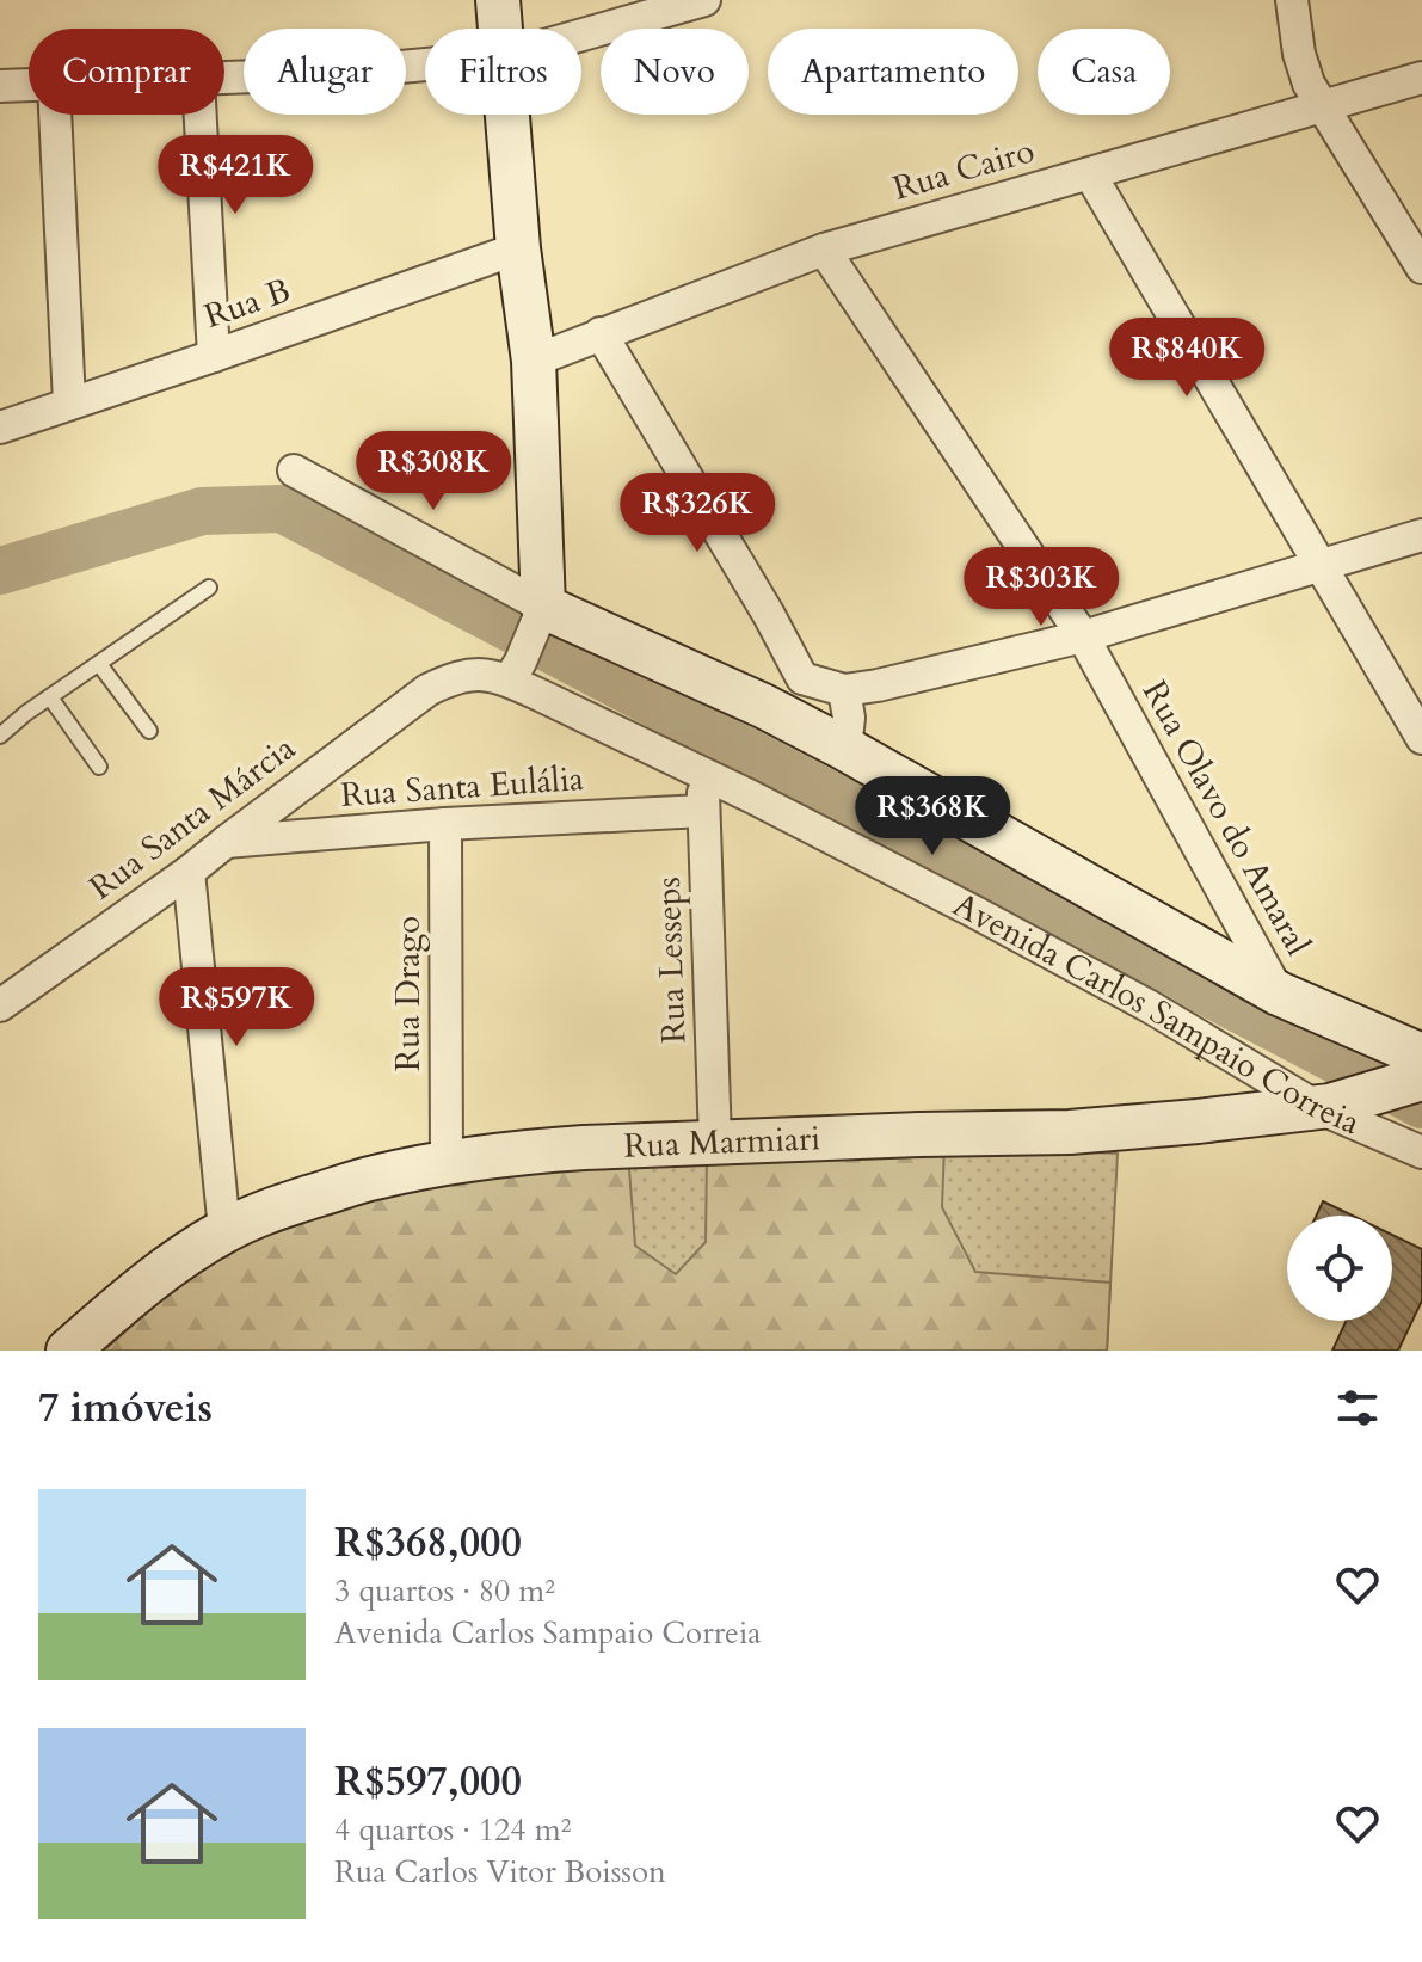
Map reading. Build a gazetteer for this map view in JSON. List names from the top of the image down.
{
  "streets": {
    "street": [
      "Rua Cairo",
      "Rua B",
      "Rua Santa Eulália",
      "Rua Santa Márcia",
      "Rua Olavo do Amaral",
      "Rua Lesseps",
      "Rua Drago",
      "Avenida Carlos Sampaio Correia",
      "Rua Marmiari"
    ]
  },
  "crossings": [
    ["Rua Cairo", "Rua Olavo do Amaral"],
    ["Rua Santa Eulália", "Rua Santa Márcia"],
    ["Rua Santa Eulália", "Rua Lesseps"],
    ["Rua Santa Eulália", "Rua Drago"],
    ["Rua Santa Márcia", "Avenida Carlos Sampaio Correia"],
    ["Rua Lesseps", "Avenida Carlos Sampaio Correia"],
    ["Rua Lesseps", "Rua Marmiari"],
    ["Rua Drago", "Rua Marmiari"],
    ["Avenida Carlos Sampaio Correia", "Rua Marmiari"]
  ],
  "page": {
    "chip": [
      "Comprar",
      "Alugar",
      "Filtros",
      "Novo",
      "Apartamento",
      "Casa"
    ],
    "price": [
      "R$421K",
      "R$840K",
      "R$308K",
      "R$326K",
      "R$303K",
      "R$368K",
      "R$597K"
    ],
    "heading": "7 imóveis",
    "list": [
      {
        "name": "R$368,000",
        "note": "3 quartos · 80 m² · Avenida Carlos Sampaio Correia"
      },
      {
        "name": "R$597,000",
        "note": "4 quartos · 124 m² · Rua Carlos Vitor Boisson"
      }
    ]
  }
}
